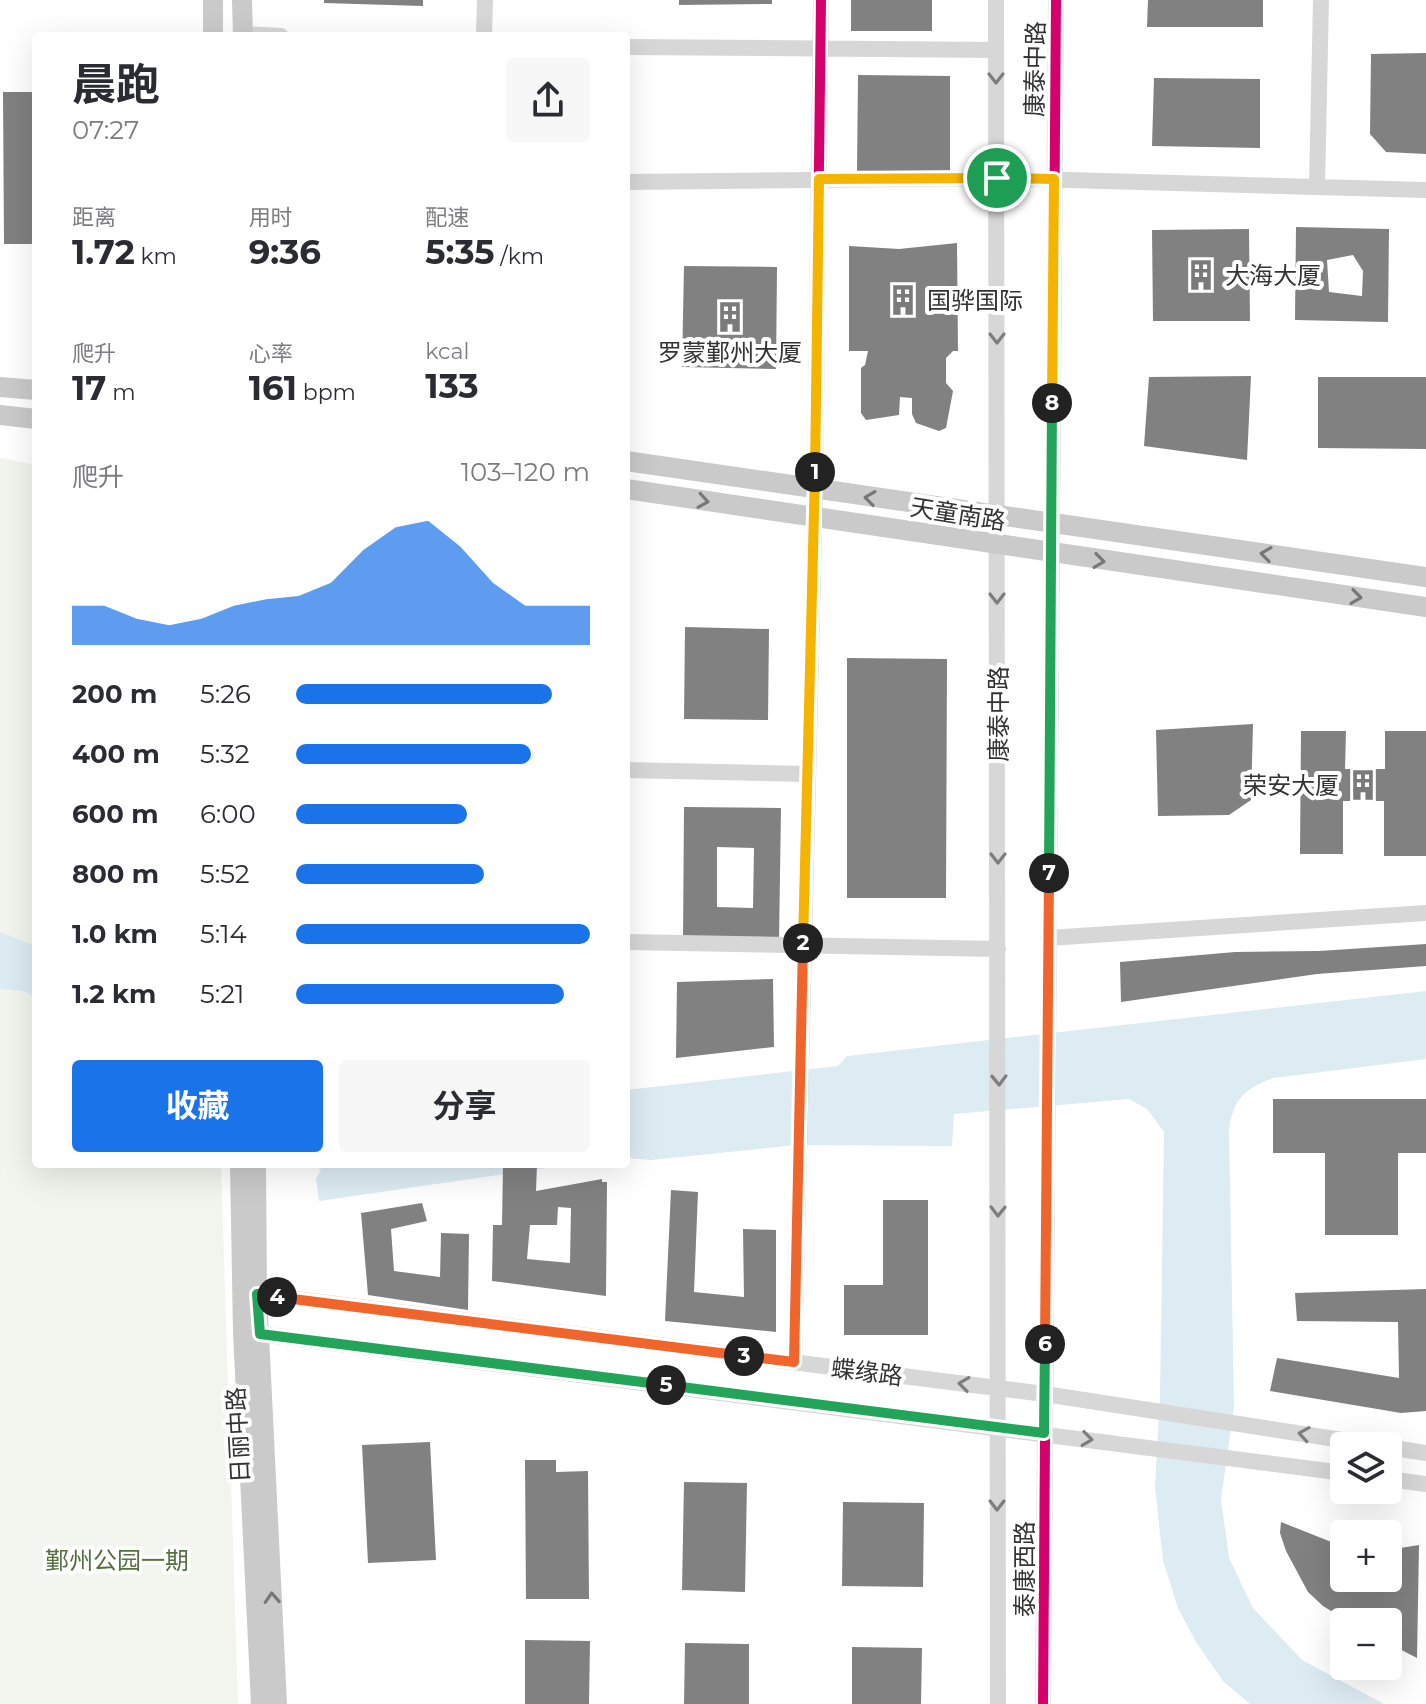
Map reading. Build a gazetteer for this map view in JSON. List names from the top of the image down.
{
  "streets": {
    "main road": ["天童南路", "日丽中路"],
    "street": ["康泰中路", "蝶缘路", "泰康西路"]
  },
  "crossings": [
    ["康泰中路", "天童南路"],
    ["康泰中路", "蝶缘路"],
    ["康泰中路", "泰康西路"],
    ["蝶缘路", "日丽中路"],
    ["蝶缘路", "泰康西路"]
  ],
  "parks": ["鄞州公园一期"],
  "places": {
    "building": [
      "大海大厦",
      "国骅国际",
      "罗蒙鄞州大厦",
      "荣安大厦"
    ]
  },
  "page": {
    "heading": ["晨跑", "07:27"],
    "stats": [
      ["距离", "1.72 km"],
      ["用时", "9:36"],
      ["配速", "5:35 /km"],
      ["爬升", "17 m"],
      ["心率", "161 bpm"],
      ["kcal", "133"]
    ],
    "pins": [
      "8",
      "1",
      "7",
      "2",
      "4",
      "6",
      "3",
      "5"
    ],
    "chart": ["爬升", "103–120 m"],
    "list": [
      {
        "name": "200 m",
        "note": "5:26"
      },
      {
        "name": "400 m",
        "note": "5:32"
      },
      {
        "name": "600 m",
        "note": "6:00"
      },
      {
        "name": "800 m",
        "note": "5:52"
      },
      {
        "name": "1.0 km",
        "note": "5:14"
      },
      {
        "name": "1.2 km",
        "note": "5:21"
      }
    ],
    "buttons": ["收藏", "分享"],
    "map_buttons": ["+", "−"]
  }
}
